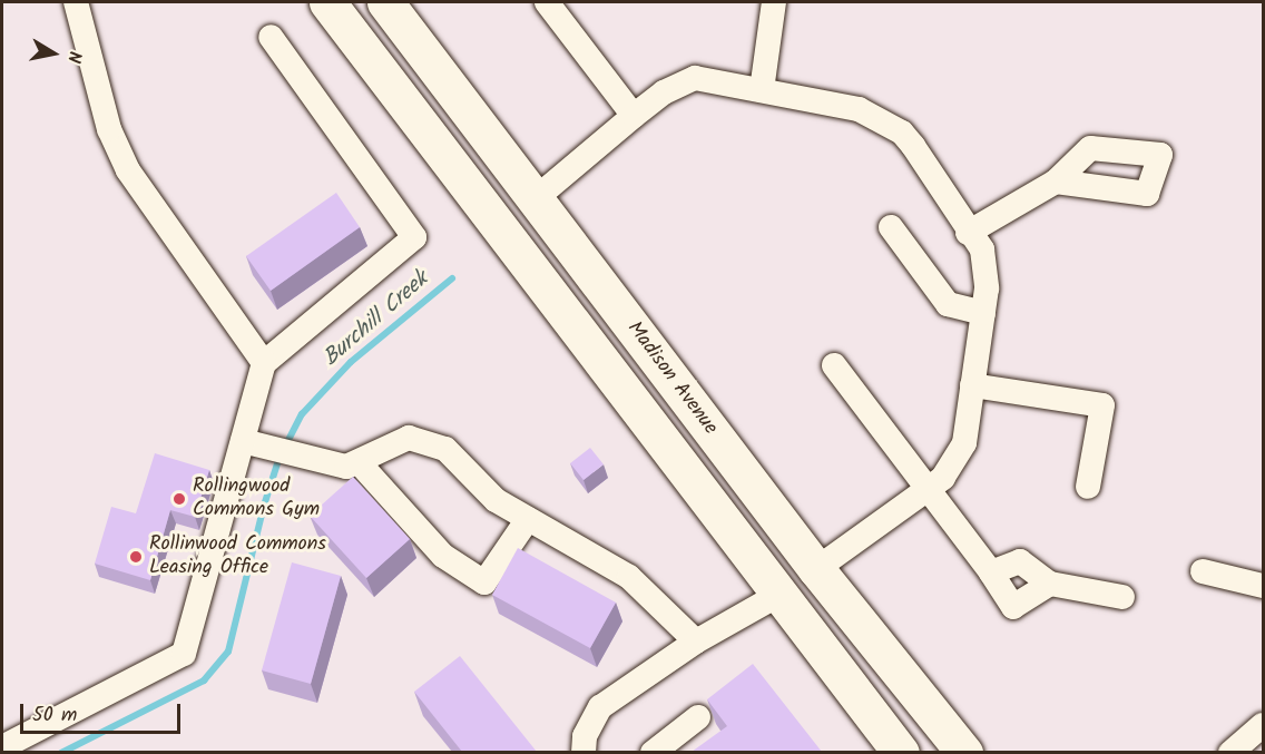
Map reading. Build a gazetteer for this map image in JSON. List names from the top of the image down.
{
  "streets": {
    "main road": ["Madison Avenue"]
  },
  "water": ["Burchill Creek"],
  "places": ["Rollingwood Commons Gym", "Rollinwood Commons Leasing Office"],
  "scale_bar": "50 m",
  "north": "right"
}
